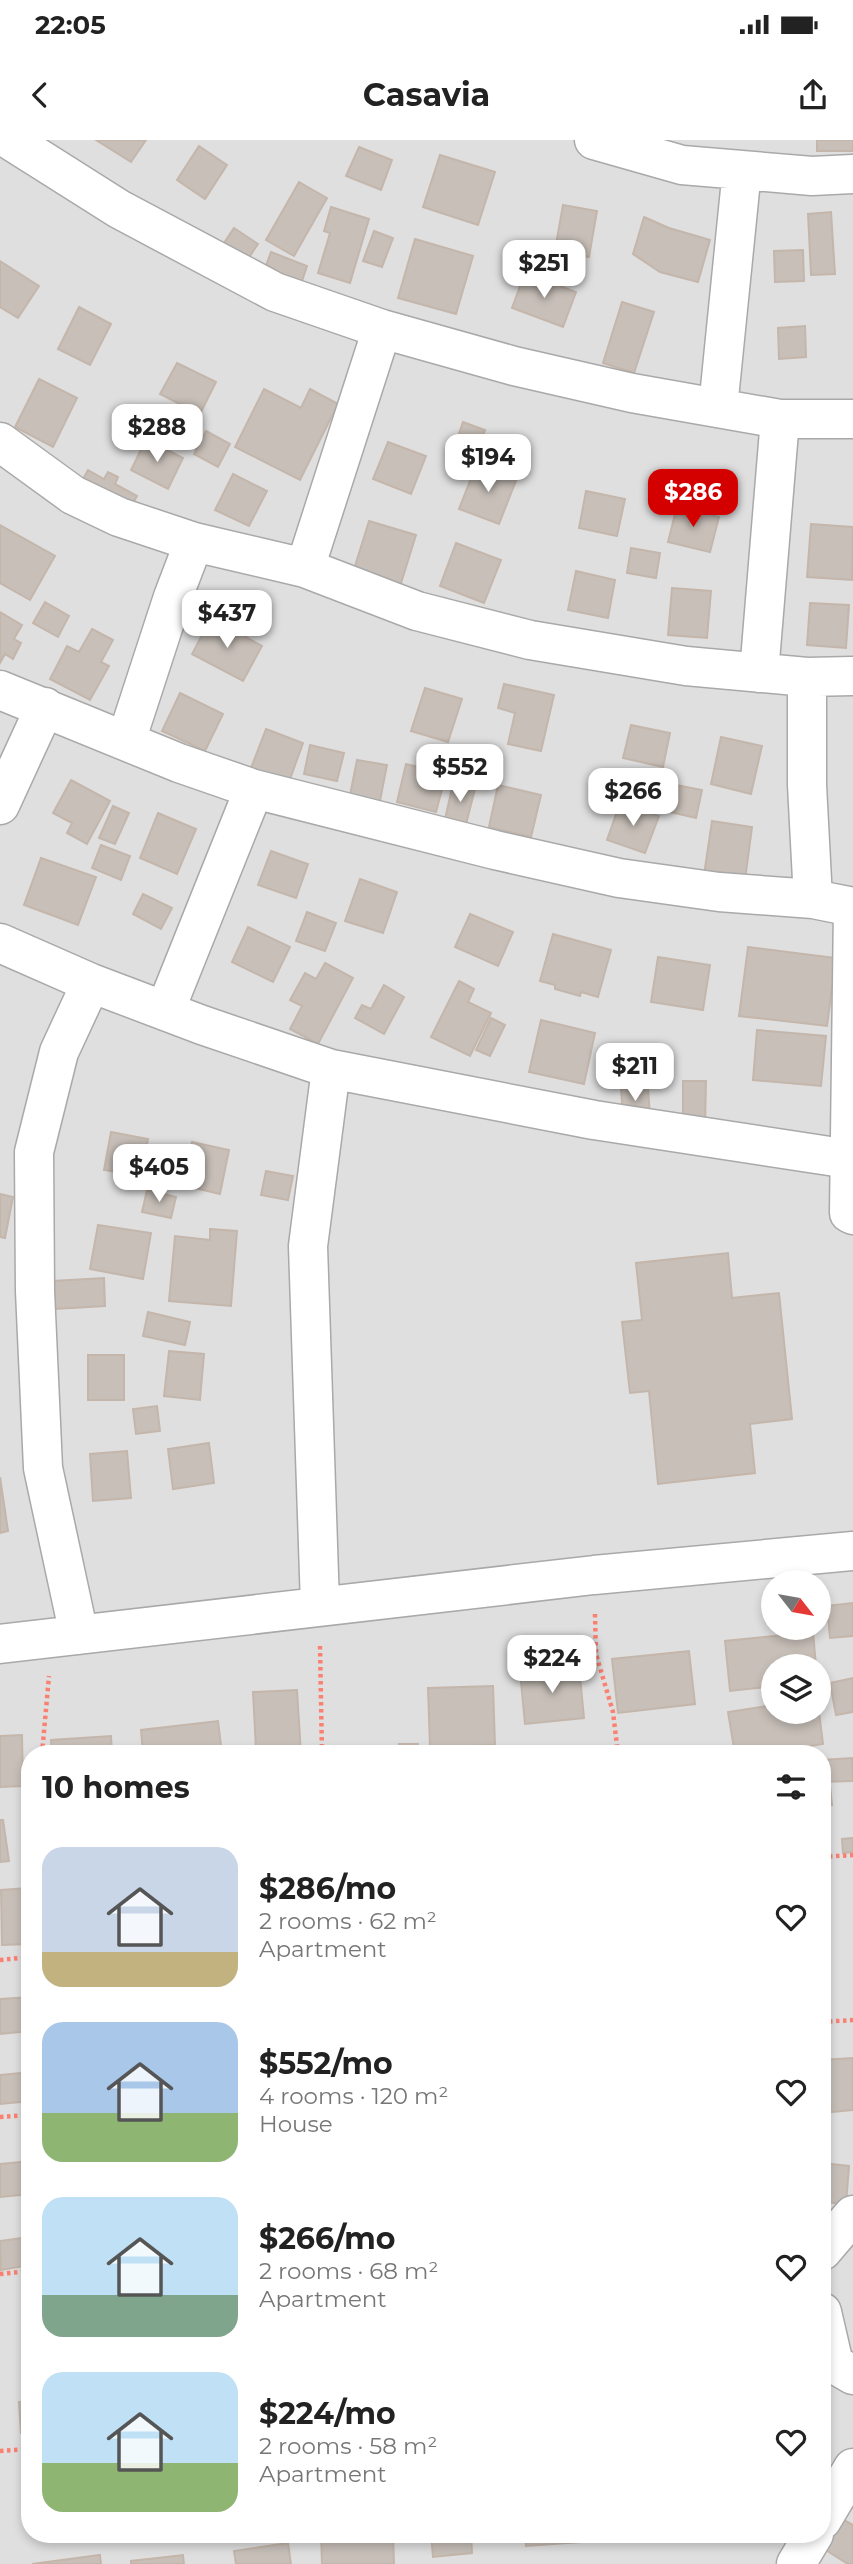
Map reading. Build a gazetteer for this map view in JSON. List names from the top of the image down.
{
  "north": "bottom right",
  "page": {
    "status": "22:05",
    "header": "Casavia",
    "price": [
      "$251",
      "$288",
      "$194",
      "$286",
      "$437",
      "$552",
      "$266",
      "$211",
      "$405",
      "$224"
    ],
    "heading": "10 homes",
    "list": [
      {
        "name": "$286/mo",
        "note": "2 rooms · 62 m² · Apartment"
      },
      {
        "name": "$552/mo",
        "note": "4 rooms · 120 m² · House"
      },
      {
        "name": "$266/mo",
        "note": "2 rooms · 68 m² · Apartment"
      },
      {
        "name": "$224/mo",
        "note": "2 rooms · 58 m² · Apartment"
      }
    ]
  }
}
